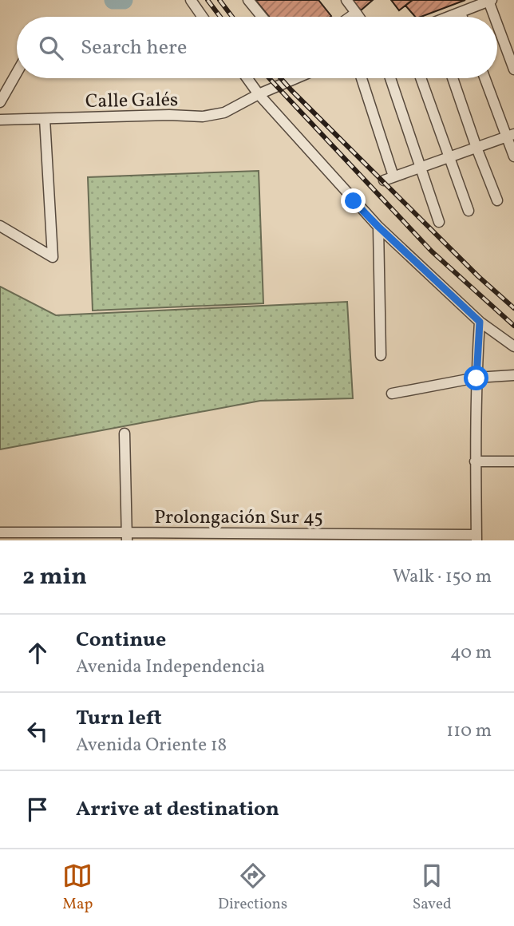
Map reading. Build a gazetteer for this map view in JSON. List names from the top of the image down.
{
  "streets": {
    "street": ["Calle Galés", "Prolongación Sur 45"]
  },
  "page": {
    "search": "Search here",
    "heading": ["2 min", "Walk · 150 m"],
    "list": [
      ["Continue", "Avenida Independencia", "40 m"],
      ["Turn left", "Avenida Oriente 18", "110 m"],
      "Arrive at destination"
    ],
    "nav": ["Map", "Directions", "Saved"]
  }
}
